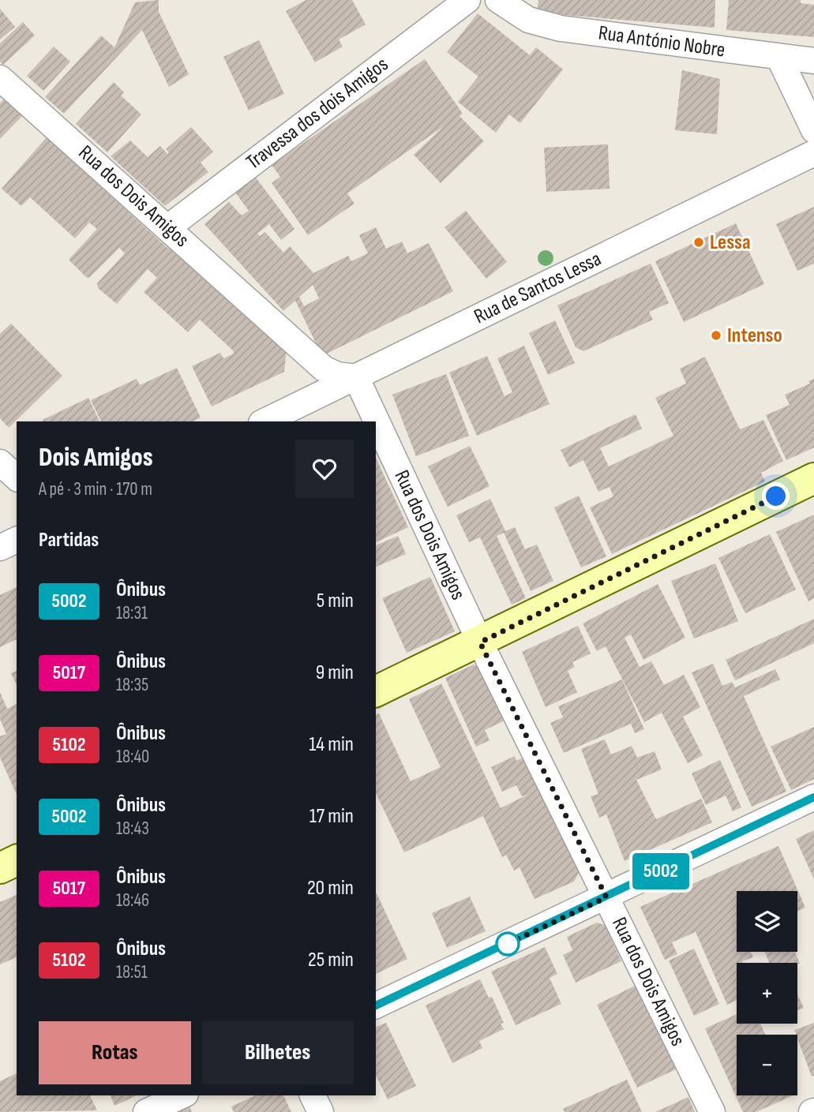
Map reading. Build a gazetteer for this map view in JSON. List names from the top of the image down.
{
  "streets": {
    "street": [
      "Rua António Nobre",
      "Travessa dos dois Amigos",
      "Rua dos Dois Amigos",
      "Rua de Santos Lessa"
    ]
  },
  "crossings": [
    ["Travessa dos dois Amigos", "Rua dos Dois Amigos"],
    ["Rua dos Dois Amigos", "Rua de Santos Lessa"]
  ],
  "places": ["Lessa", "Intenso"],
  "lines": ["bus line 5002"],
  "page": {
    "on_map": "5002",
    "heading": [
      ["Dois Amigos", "A pé · 3 min · 170 m"],
      "Partidas"
    ],
    "list": [
      {
        "mark": "5002",
        "name": "Ônibus",
        "note": "18:31",
        "value": "5 min"
      },
      {
        "mark": "5017",
        "name": "Ônibus",
        "note": "18:35",
        "value": "9 min"
      },
      {
        "mark": "5102",
        "name": "Ônibus",
        "note": "18:40",
        "value": "14 min"
      },
      {
        "mark": "5002",
        "name": "Ônibus",
        "note": "18:43",
        "value": "17 min"
      },
      {
        "mark": "5017",
        "name": "Ônibus",
        "note": "18:46",
        "value": "20 min"
      },
      {
        "mark": "5102",
        "name": "Ônibus",
        "note": "18:51",
        "value": "25 min"
      }
    ],
    "map_buttons": ["+", "−"],
    "buttons": ["Rotas", "Bilhetes"]
  }
}
